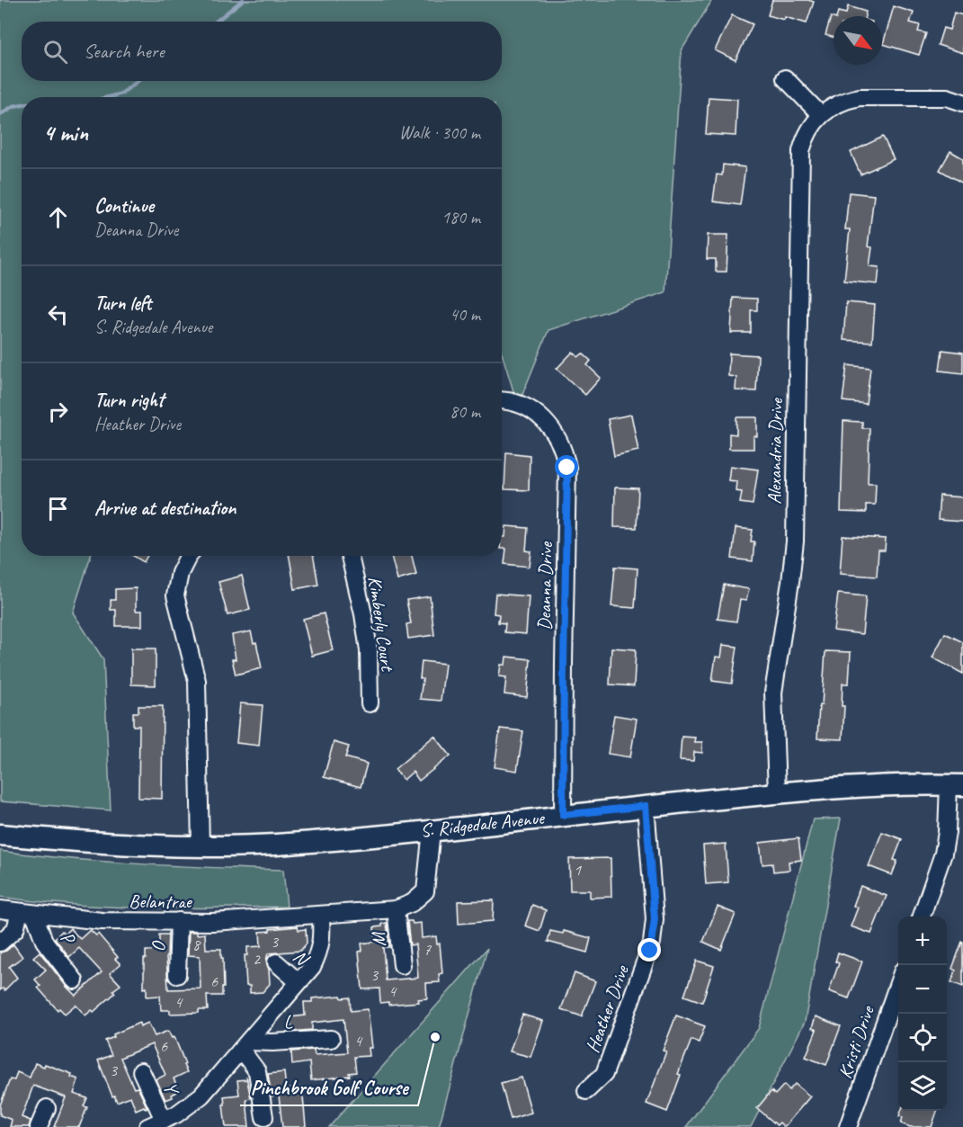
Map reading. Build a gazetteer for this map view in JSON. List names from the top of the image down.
{
  "streets": {
    "main road": ["S. Ridgedale Avenue"],
    "street": [
      "Alexandria Drive",
      "Deanna Drive",
      "Kimberly Court",
      "Belantrae",
      "P",
      "M",
      "O",
      "N",
      "Heather Drive",
      "L",
      "Kristi Drive",
      "Y"
    ]
  },
  "crossings": [
    ["Alexandria Drive", "S. Ridgedale Avenue"],
    ["Deanna Drive", "S. Ridgedale Avenue"],
    ["S. Ridgedale Avenue", "Belantrae"],
    ["S. Ridgedale Avenue", "Heather Drive"],
    ["Belantrae", "P"],
    ["Belantrae", "M"],
    ["Belantrae", "O"]
  ],
  "places": ["Pinchbrook Golf Course"],
  "house_numbers": [
    "1",
    "3",
    "8",
    "7",
    "2",
    "3",
    "6",
    "4",
    "4",
    "4",
    "6",
    "3"
  ],
  "north": "bottom right",
  "page": {
    "search": "Search here",
    "heading": ["4 min", "Walk · 300 m"],
    "list": [
      ["Continue", "Deanna Drive", "180 m"],
      ["Turn left", "S. Ridgedale Avenue", "40 m"],
      ["Turn right", "Heather Drive", "80 m"],
      "Arrive at destination"
    ],
    "map_buttons": ["+", "−"]
  }
}
